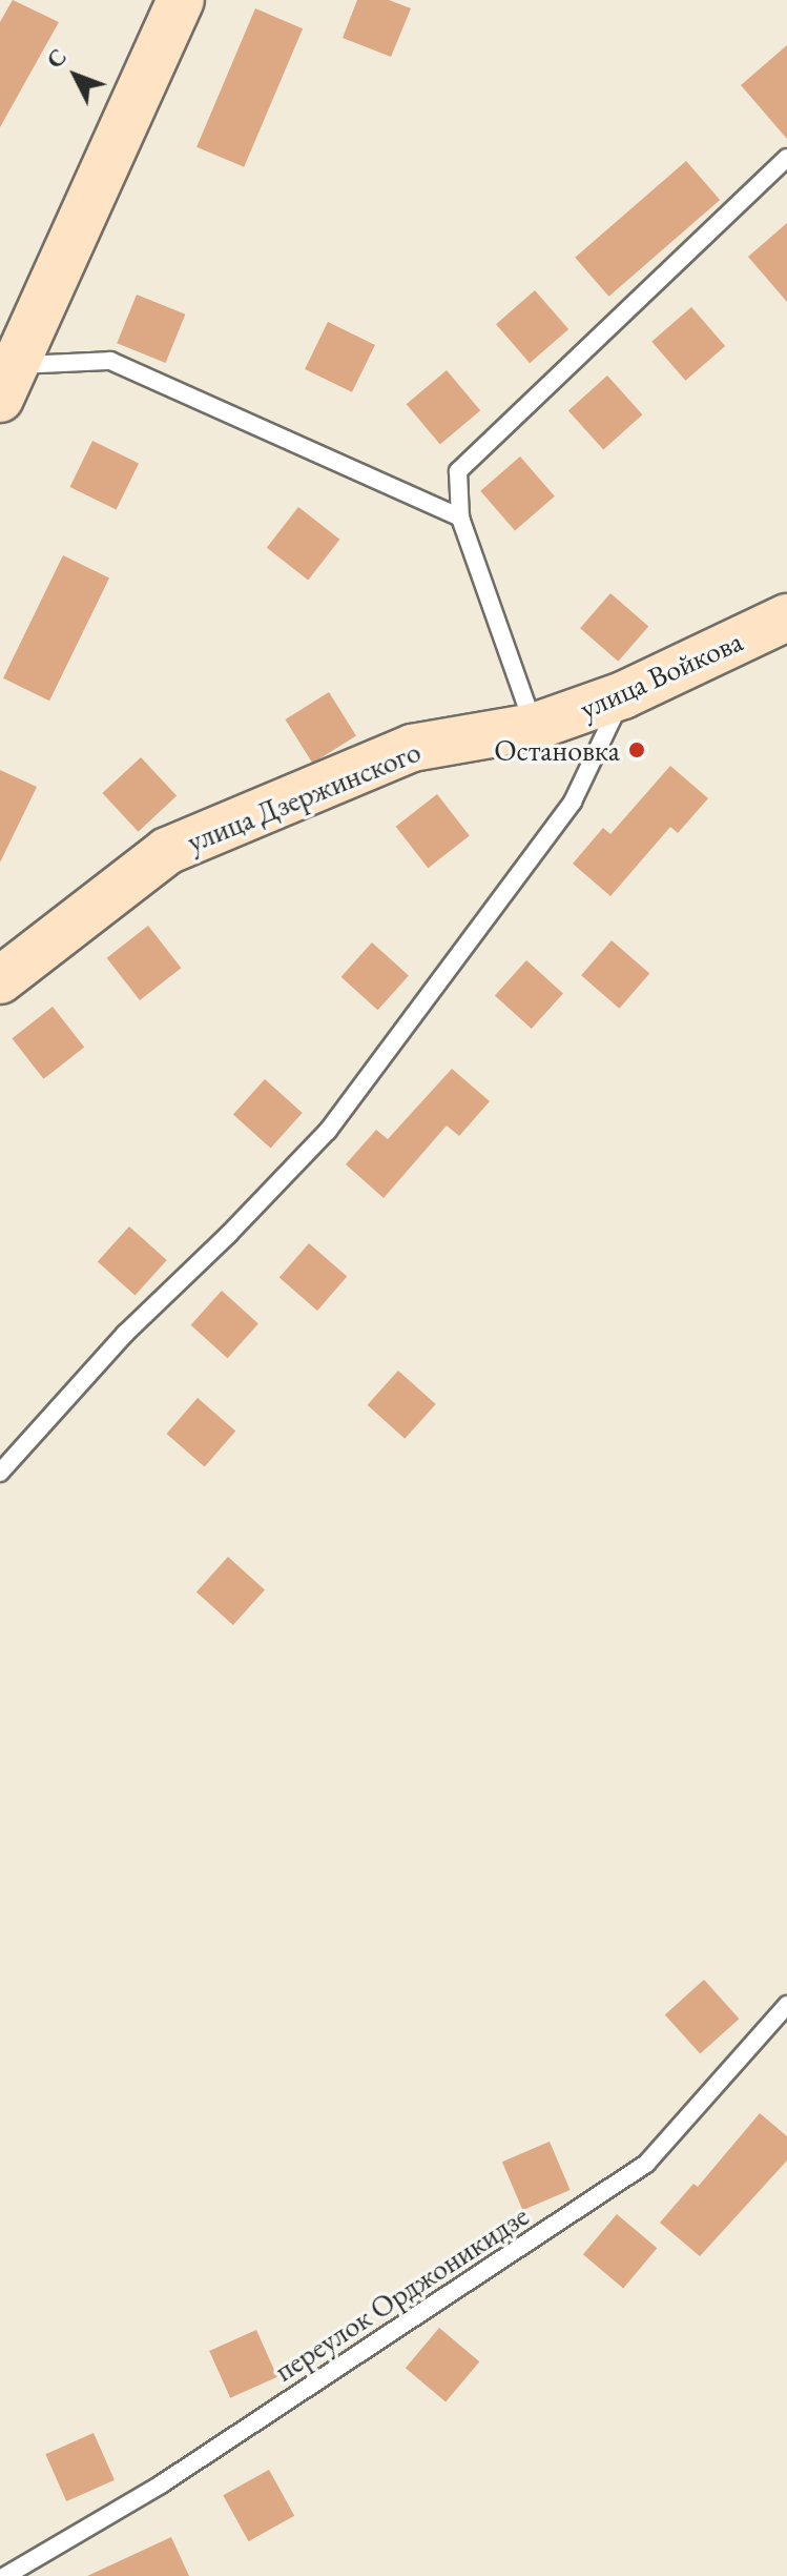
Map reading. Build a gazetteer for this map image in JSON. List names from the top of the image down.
{
  "streets": {
    "street": ["улица Войкова", "улица Дзержинского"],
    "lane": ["переулок Орджоникидзе"]
  },
  "crossings": [
    ["улица Войкова", "улица Дзержинского"]
  ],
  "places": ["Остановка"],
  "north": "top left"
}
